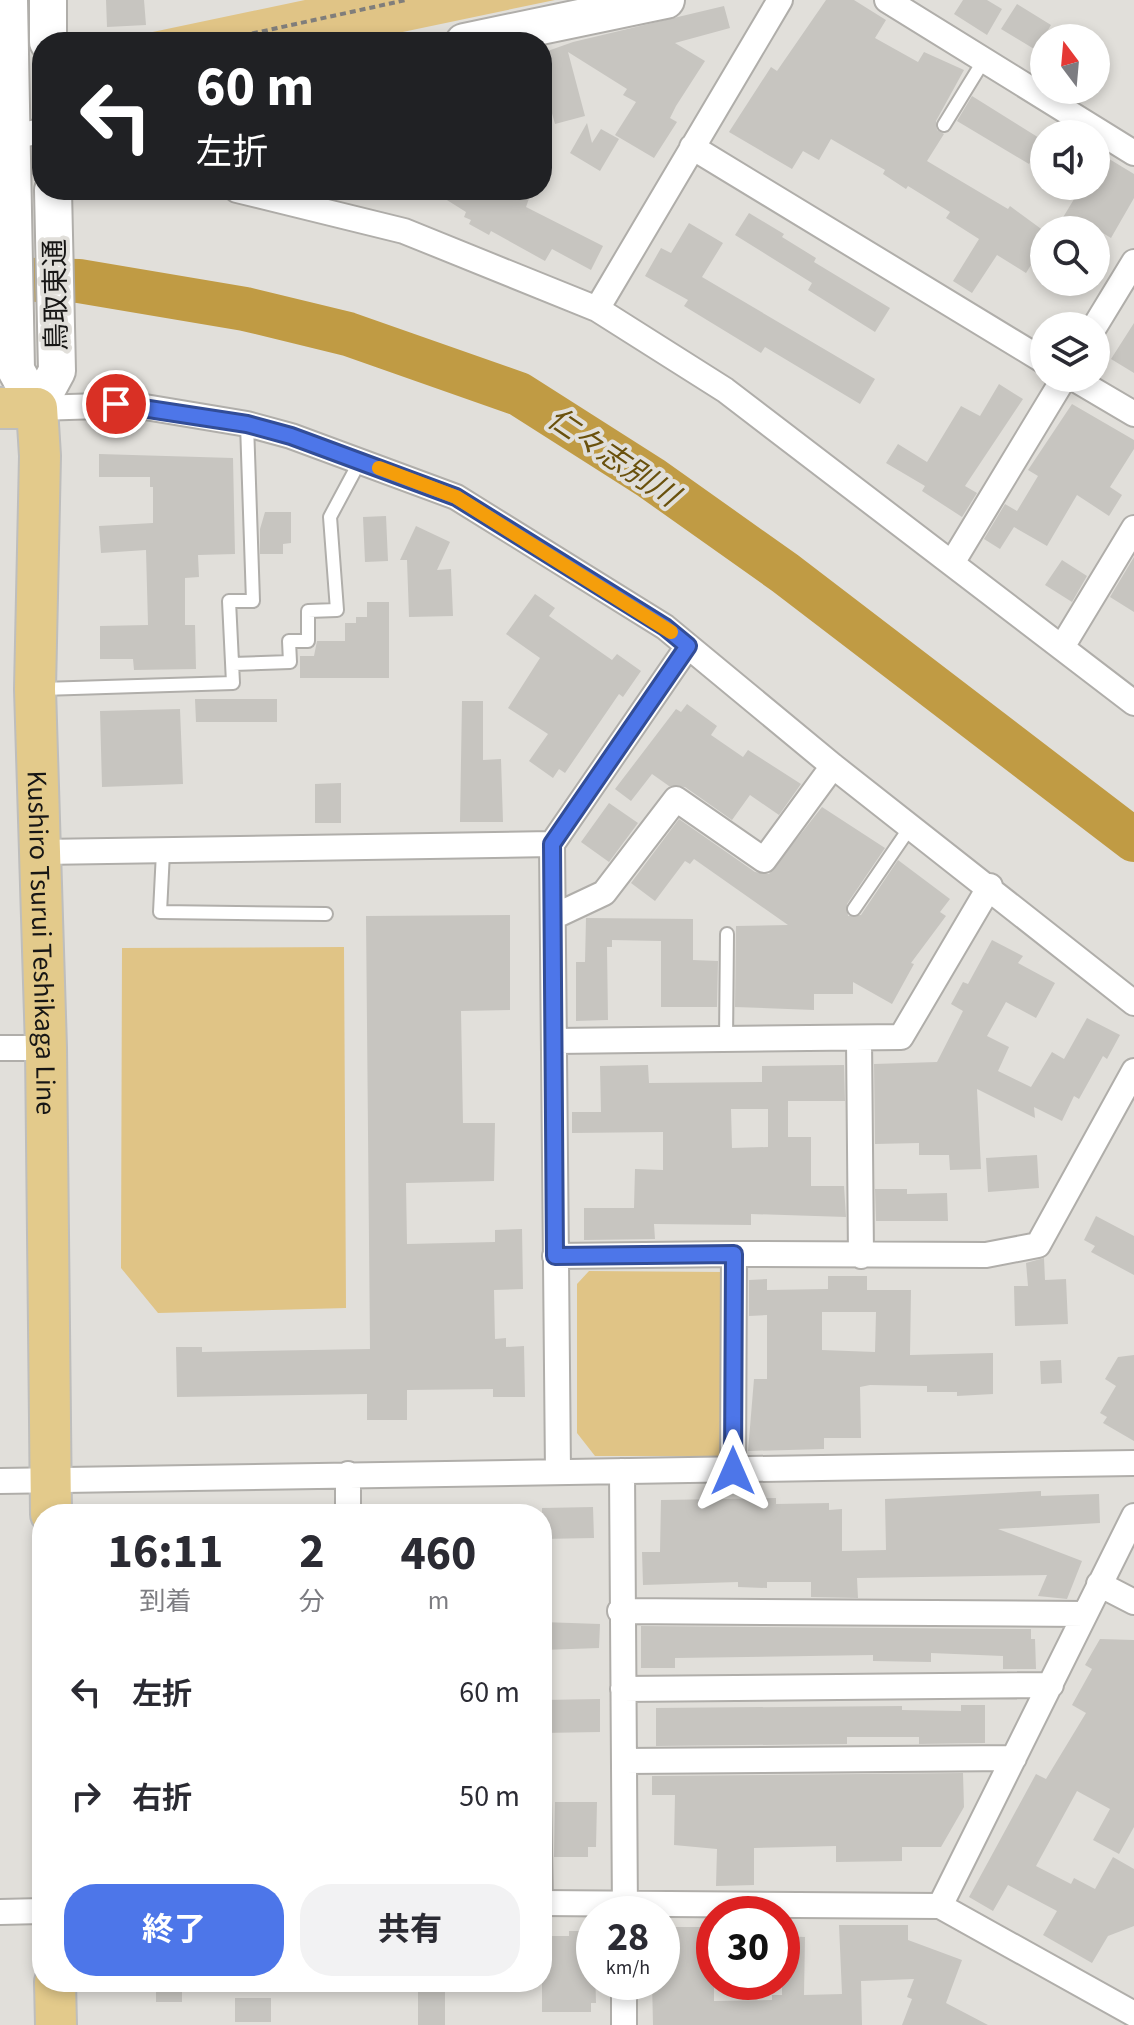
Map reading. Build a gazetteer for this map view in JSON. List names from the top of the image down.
{
  "streets": {
    "main road": ["Kushiro Tsurui Teshikaga Line"],
    "street": ["鳥取東通"]
  },
  "crossings": [
    ["鳥取東通", "Kushiro Tsurui Teshikaga Line"]
  ],
  "water": ["仁々志別川"],
  "north": "top",
  "page": {
    "turn": ["60 m", "左折"],
    "eta": [
      "16:11",
      "到着",
      "2",
      "分",
      "460",
      "m"
    ],
    "list": [
      {
        "name": "左折",
        "value": "60 m"
      },
      {
        "name": "右折",
        "value": "50 m"
      }
    ],
    "buttons": ["終了", "共有"],
    "speed": "28 km/h",
    "limit": "30"
  }
}
